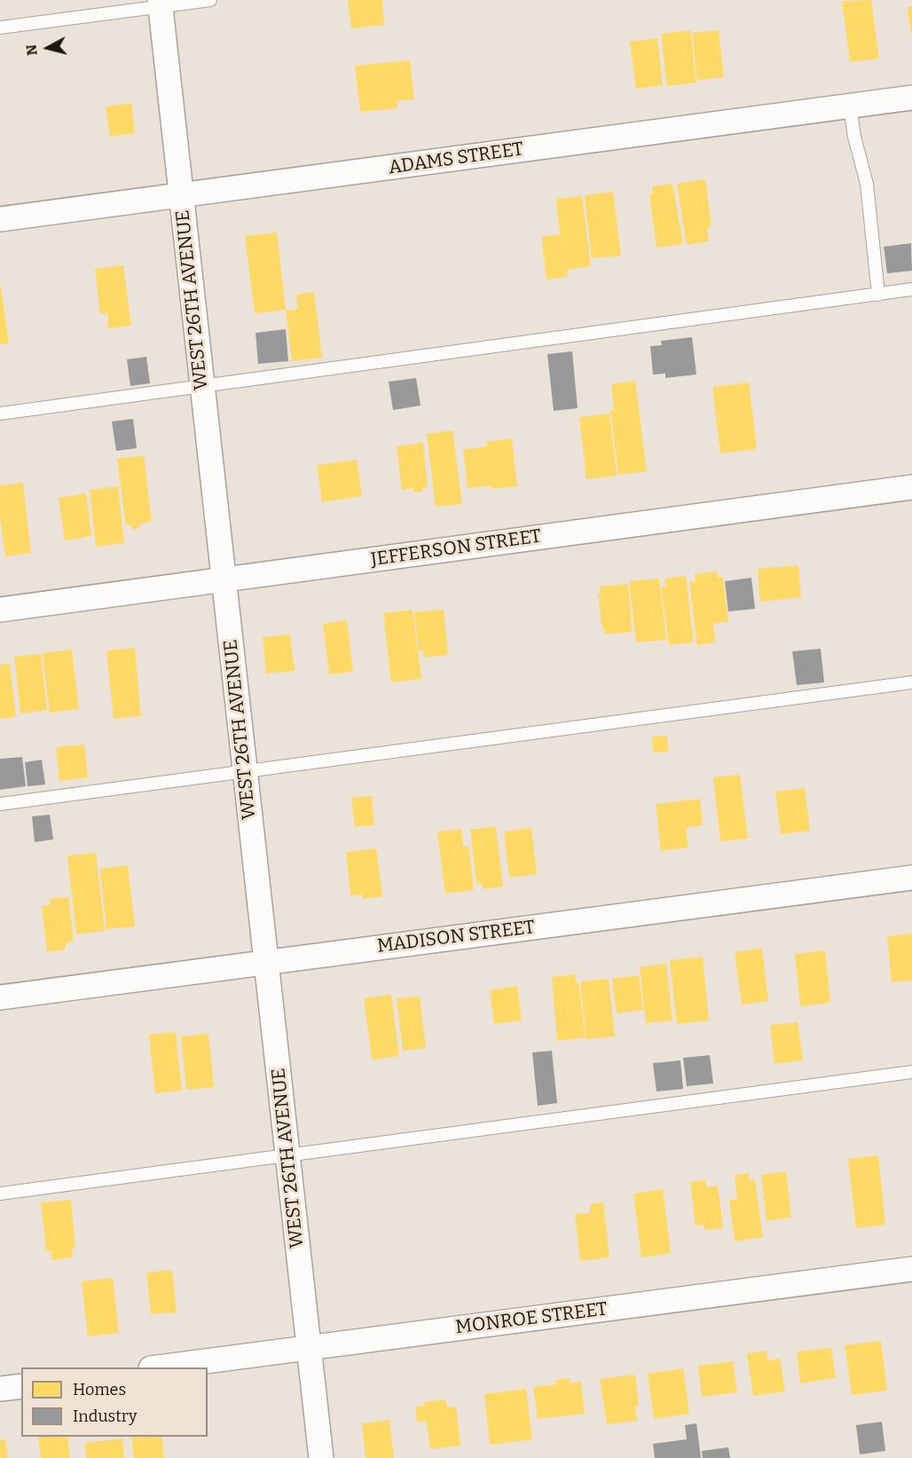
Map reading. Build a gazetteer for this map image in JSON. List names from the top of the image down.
{
  "streets": {
    "street": [
      "ADAMS STREET",
      "WEST 26TH AVENUE",
      "JEFFERSON STREET",
      "MADISON STREET",
      "MONROE STREET"
    ]
  },
  "crossings": [
    ["ADAMS STREET", "WEST 26TH AVENUE"],
    ["WEST 26TH AVENUE", "JEFFERSON STREET"],
    ["WEST 26TH AVENUE", "MADISON STREET"],
    ["WEST 26TH AVENUE", "MONROE STREET"]
  ],
  "legend": ["Homes", "Industry"],
  "north": "left"
}
